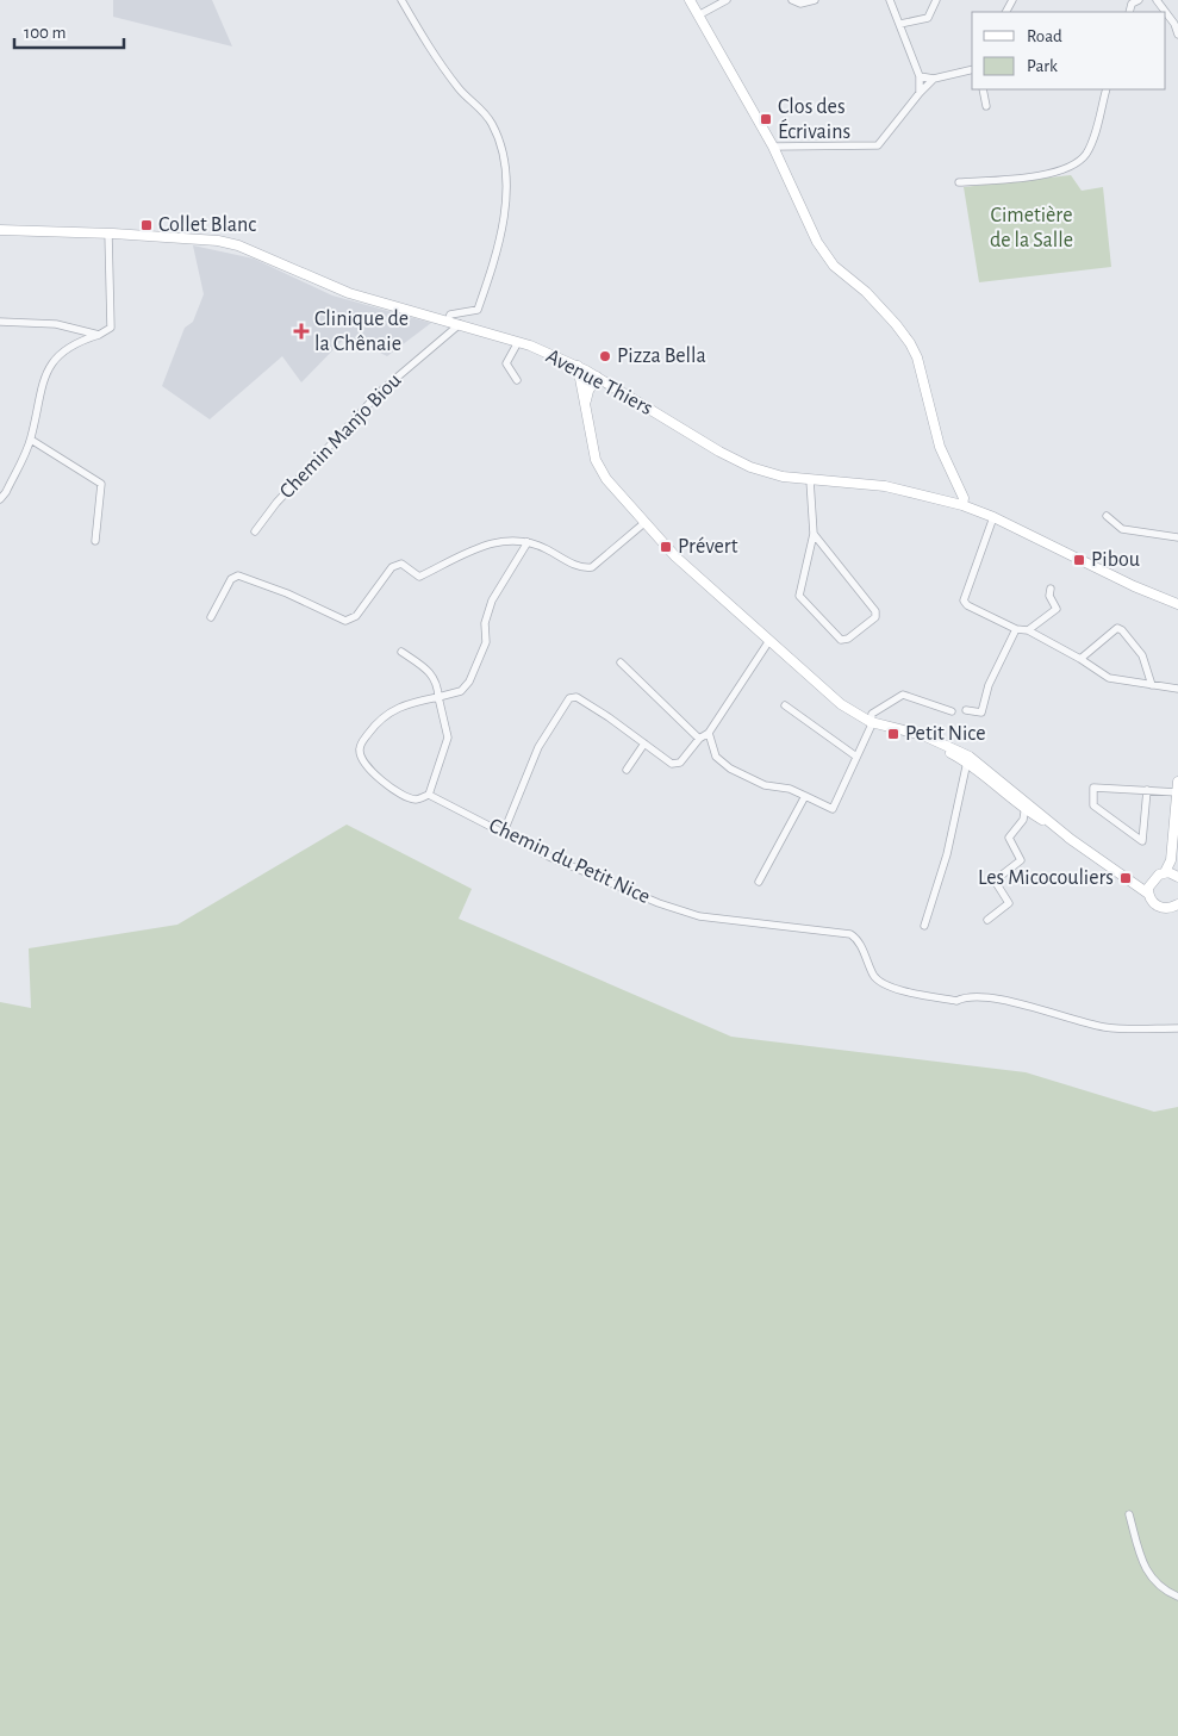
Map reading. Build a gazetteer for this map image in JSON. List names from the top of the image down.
{
  "streets": {
    "street": ["Avenue Thiers", "Chemin Manjo Biou", "Chemin du Petit Nice"]
  },
  "crossings": [
    ["Avenue Thiers", "Chemin Manjo Biou"]
  ],
  "parks": ["Cimetière de la Salle"],
  "places": {
    "transit": [
      "Clos des Écrivains",
      "Collet Blanc",
      "Prévert",
      "Pibou",
      "Petit Nice",
      "Les Micocouliers"
    ],
    "health": ["Clinique de la Chênaie"],
    "other": ["Pizza Bella"]
  },
  "legend": ["Road", "Park"],
  "scale_bar": "100 m"
}
